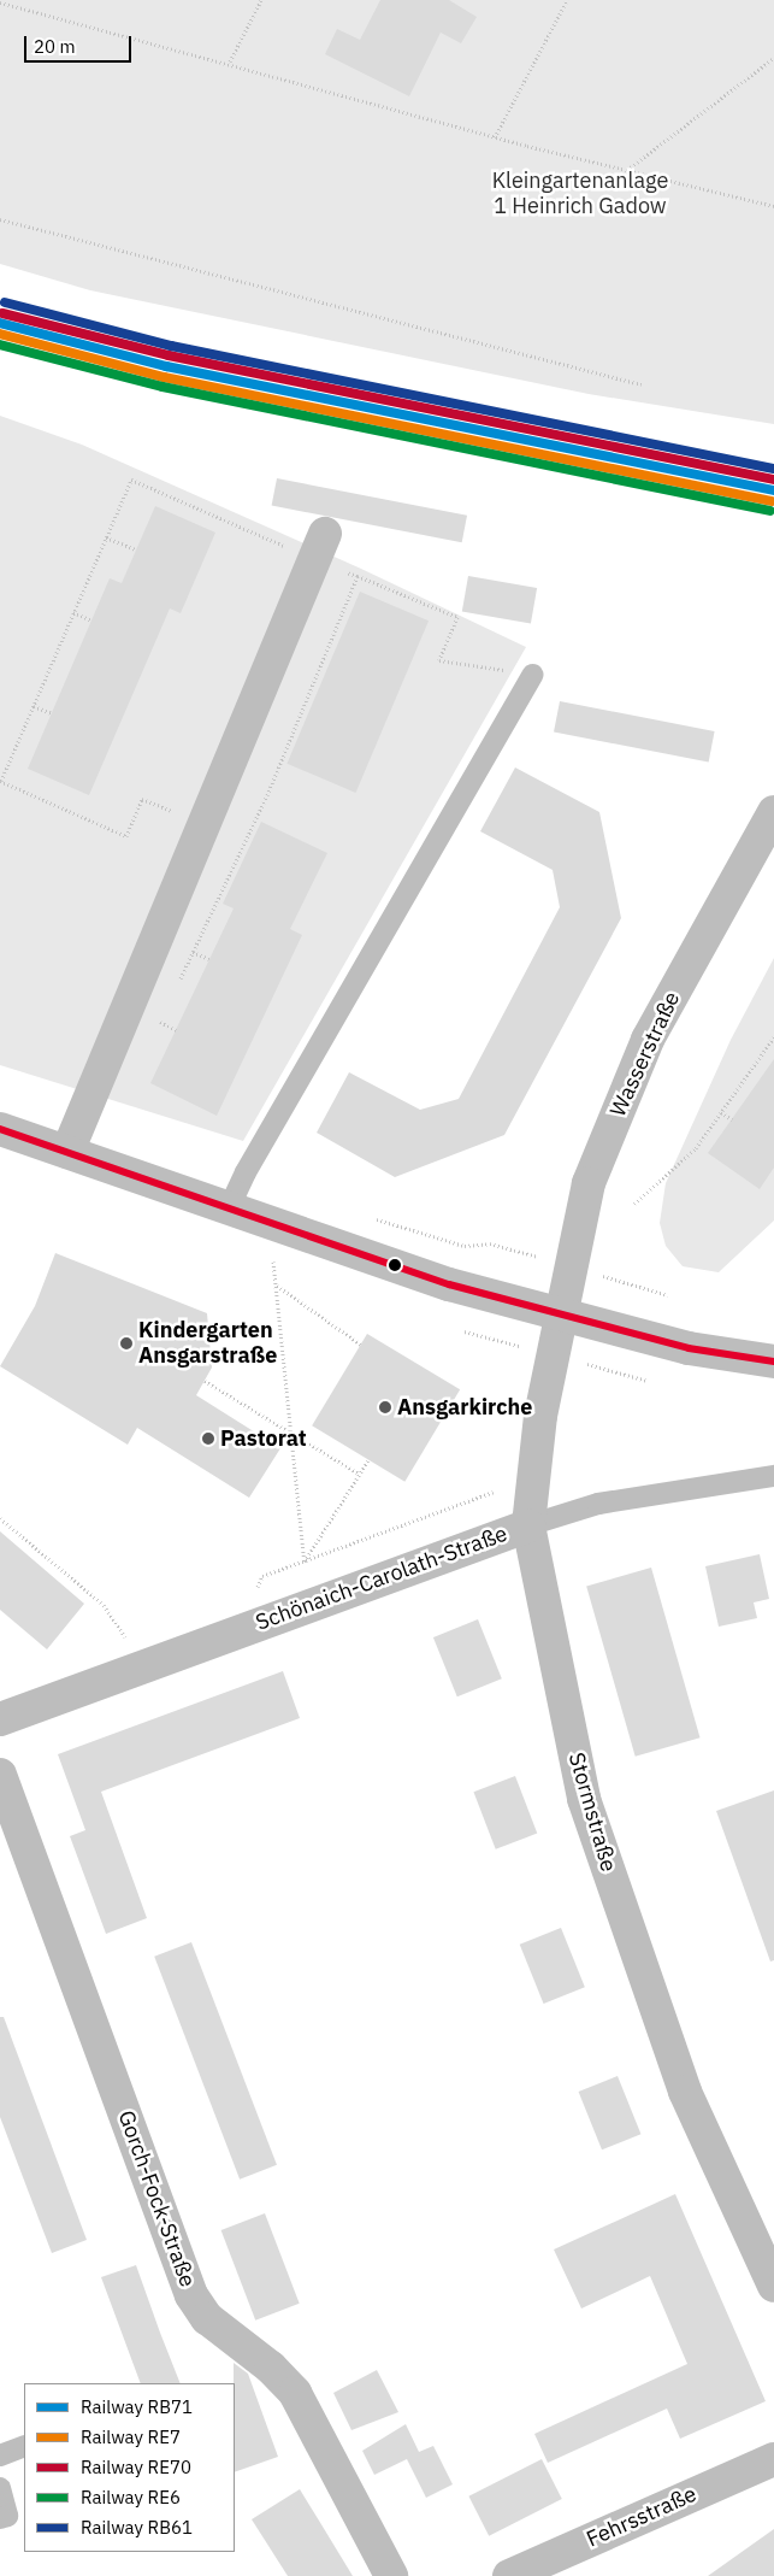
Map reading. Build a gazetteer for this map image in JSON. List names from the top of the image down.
{
  "streets": {
    "street": [
      "Wasserstraße",
      "Schönaich-Carolath-Straße",
      "Stormstraße",
      "Gorch-Fock-Straße",
      "Fehrsstraße"
    ]
  },
  "crossings": [
    ["Wasserstraße", "Stormstraße"],
    ["Schönaich-Carolath-Straße", "Stormstraße"]
  ],
  "parks": ["Kleingartenanlage 1 Heinrich Gadow"],
  "places": ["Kindergarten Ansgarstraße", "Ansgarkirche", "Pastorat"],
  "lines": [
    "rail line RB61",
    "rail line RE70",
    "rail line RB71",
    "rail line RE7",
    "rail line RE6"
  ],
  "legend": [
    "Railway RB71",
    "Railway RE7",
    "Railway RE70",
    "Railway RE6",
    "Railway RB61"
  ],
  "scale_bar": "20 m"
}
